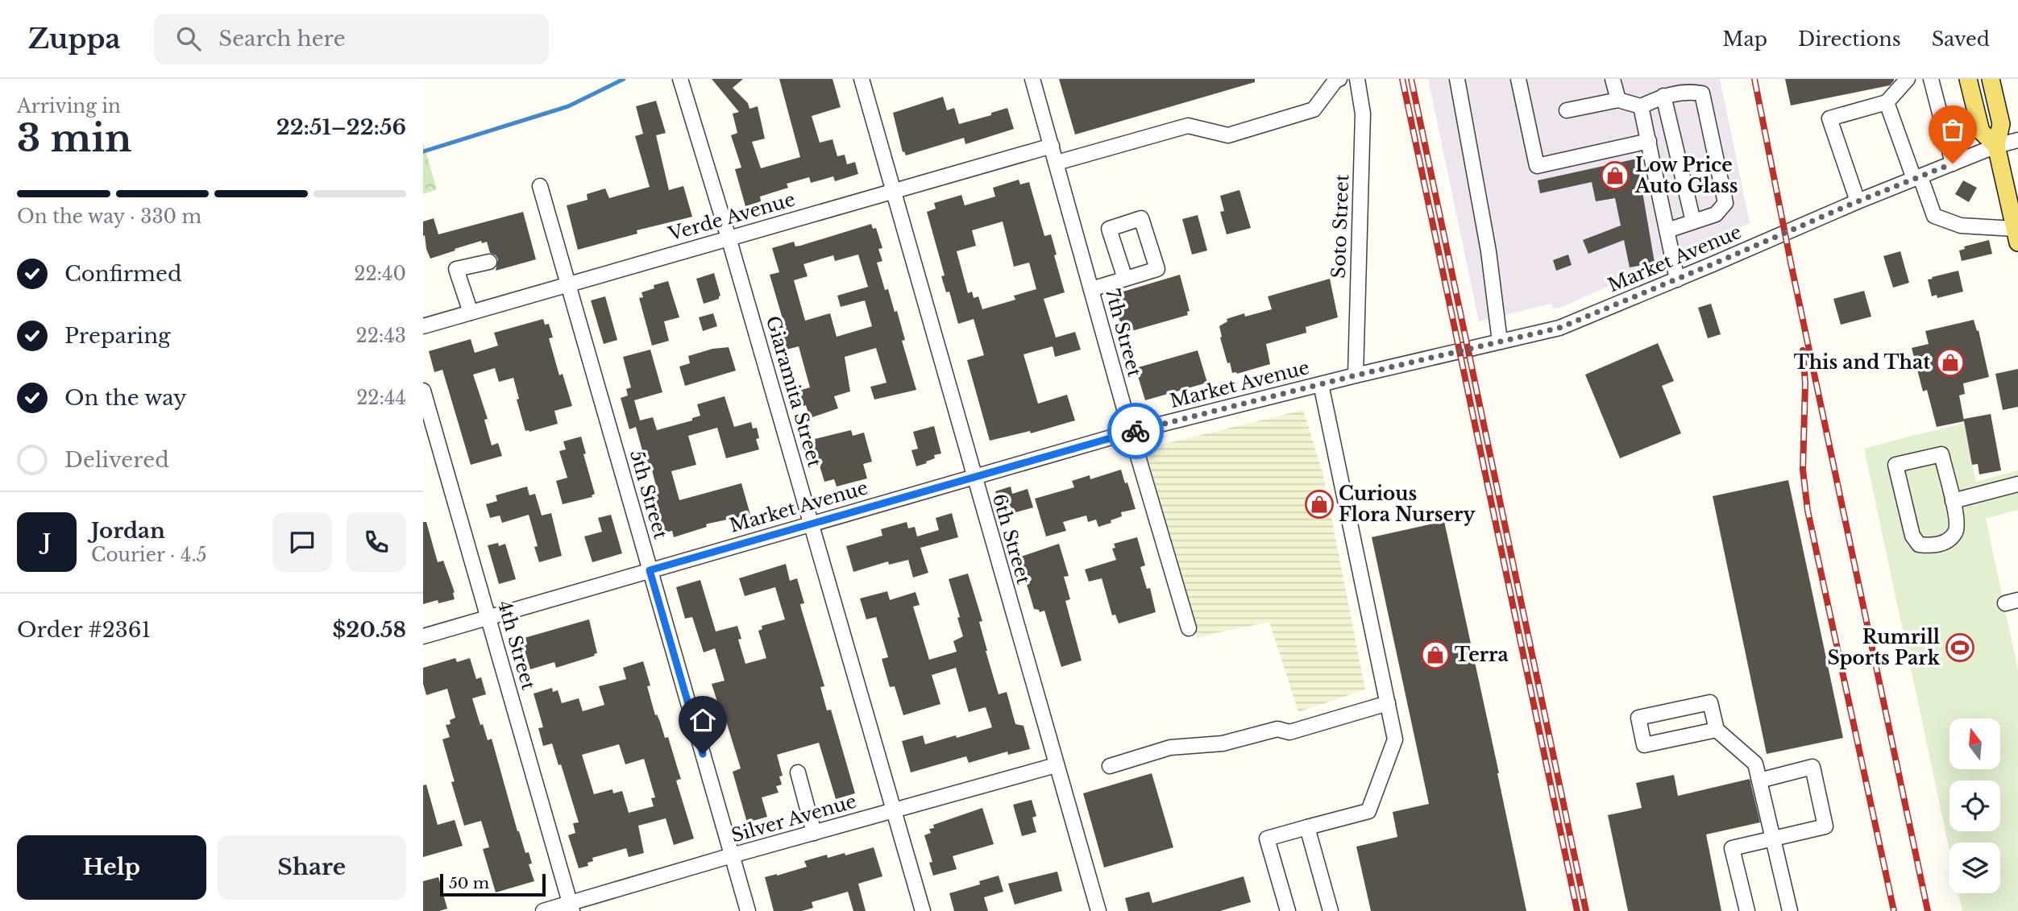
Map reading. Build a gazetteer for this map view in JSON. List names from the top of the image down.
{
  "streets": {
    "street": [
      "Verde Avenue",
      "Soto Street",
      "Market Avenue",
      "7th Street",
      "Giaramita Street",
      "5th Street",
      "6th Street",
      "4th Street",
      "Silver Avenue"
    ]
  },
  "crossings": [
    ["Verde Avenue", "7th Street"],
    ["Verde Avenue", "Giaramita Street"],
    ["Verde Avenue", "5th Street"],
    ["Verde Avenue", "6th Street"],
    ["Soto Street", "Market Avenue"],
    ["Market Avenue", "7th Street"],
    ["Market Avenue", "Giaramita Street"],
    ["Market Avenue", "5th Street"],
    ["Market Avenue", "6th Street"],
    ["Market Avenue", "4th Street"],
    ["Giaramita Street", "Silver Avenue"],
    ["5th Street", "Silver Avenue"],
    ["6th Street", "Silver Avenue"],
    ["4th Street", "Silver Avenue"]
  ],
  "places": {
    "shop": [
      "Low Price Auto Glass",
      "This and That",
      "Curious Flora Nursery",
      "Terra"
    ],
    "sports": ["Rumrill Sports Park"]
  },
  "scale_bar": "50 m",
  "north": "top",
  "page": {
    "header": "Zuppa",
    "search": "Search here",
    "nav": ["Map", "Directions", "Saved"],
    "heading": ["3 min", "Arriving in", "22:51–22:56"],
    "panel": [
      "Jordan",
      "Courier · 4.5",
      "Order #2361",
      "$20.58"
    ],
    "bar": "On the way · 330 m",
    "list": [
      ["Confirmed", "22:40"],
      ["Preparing", "22:43"],
      ["On the way", "22:44"],
      "Delivered"
    ],
    "round": "J",
    "buttons": ["Help", "Share"],
    "scale": "50 m"
  }
}
